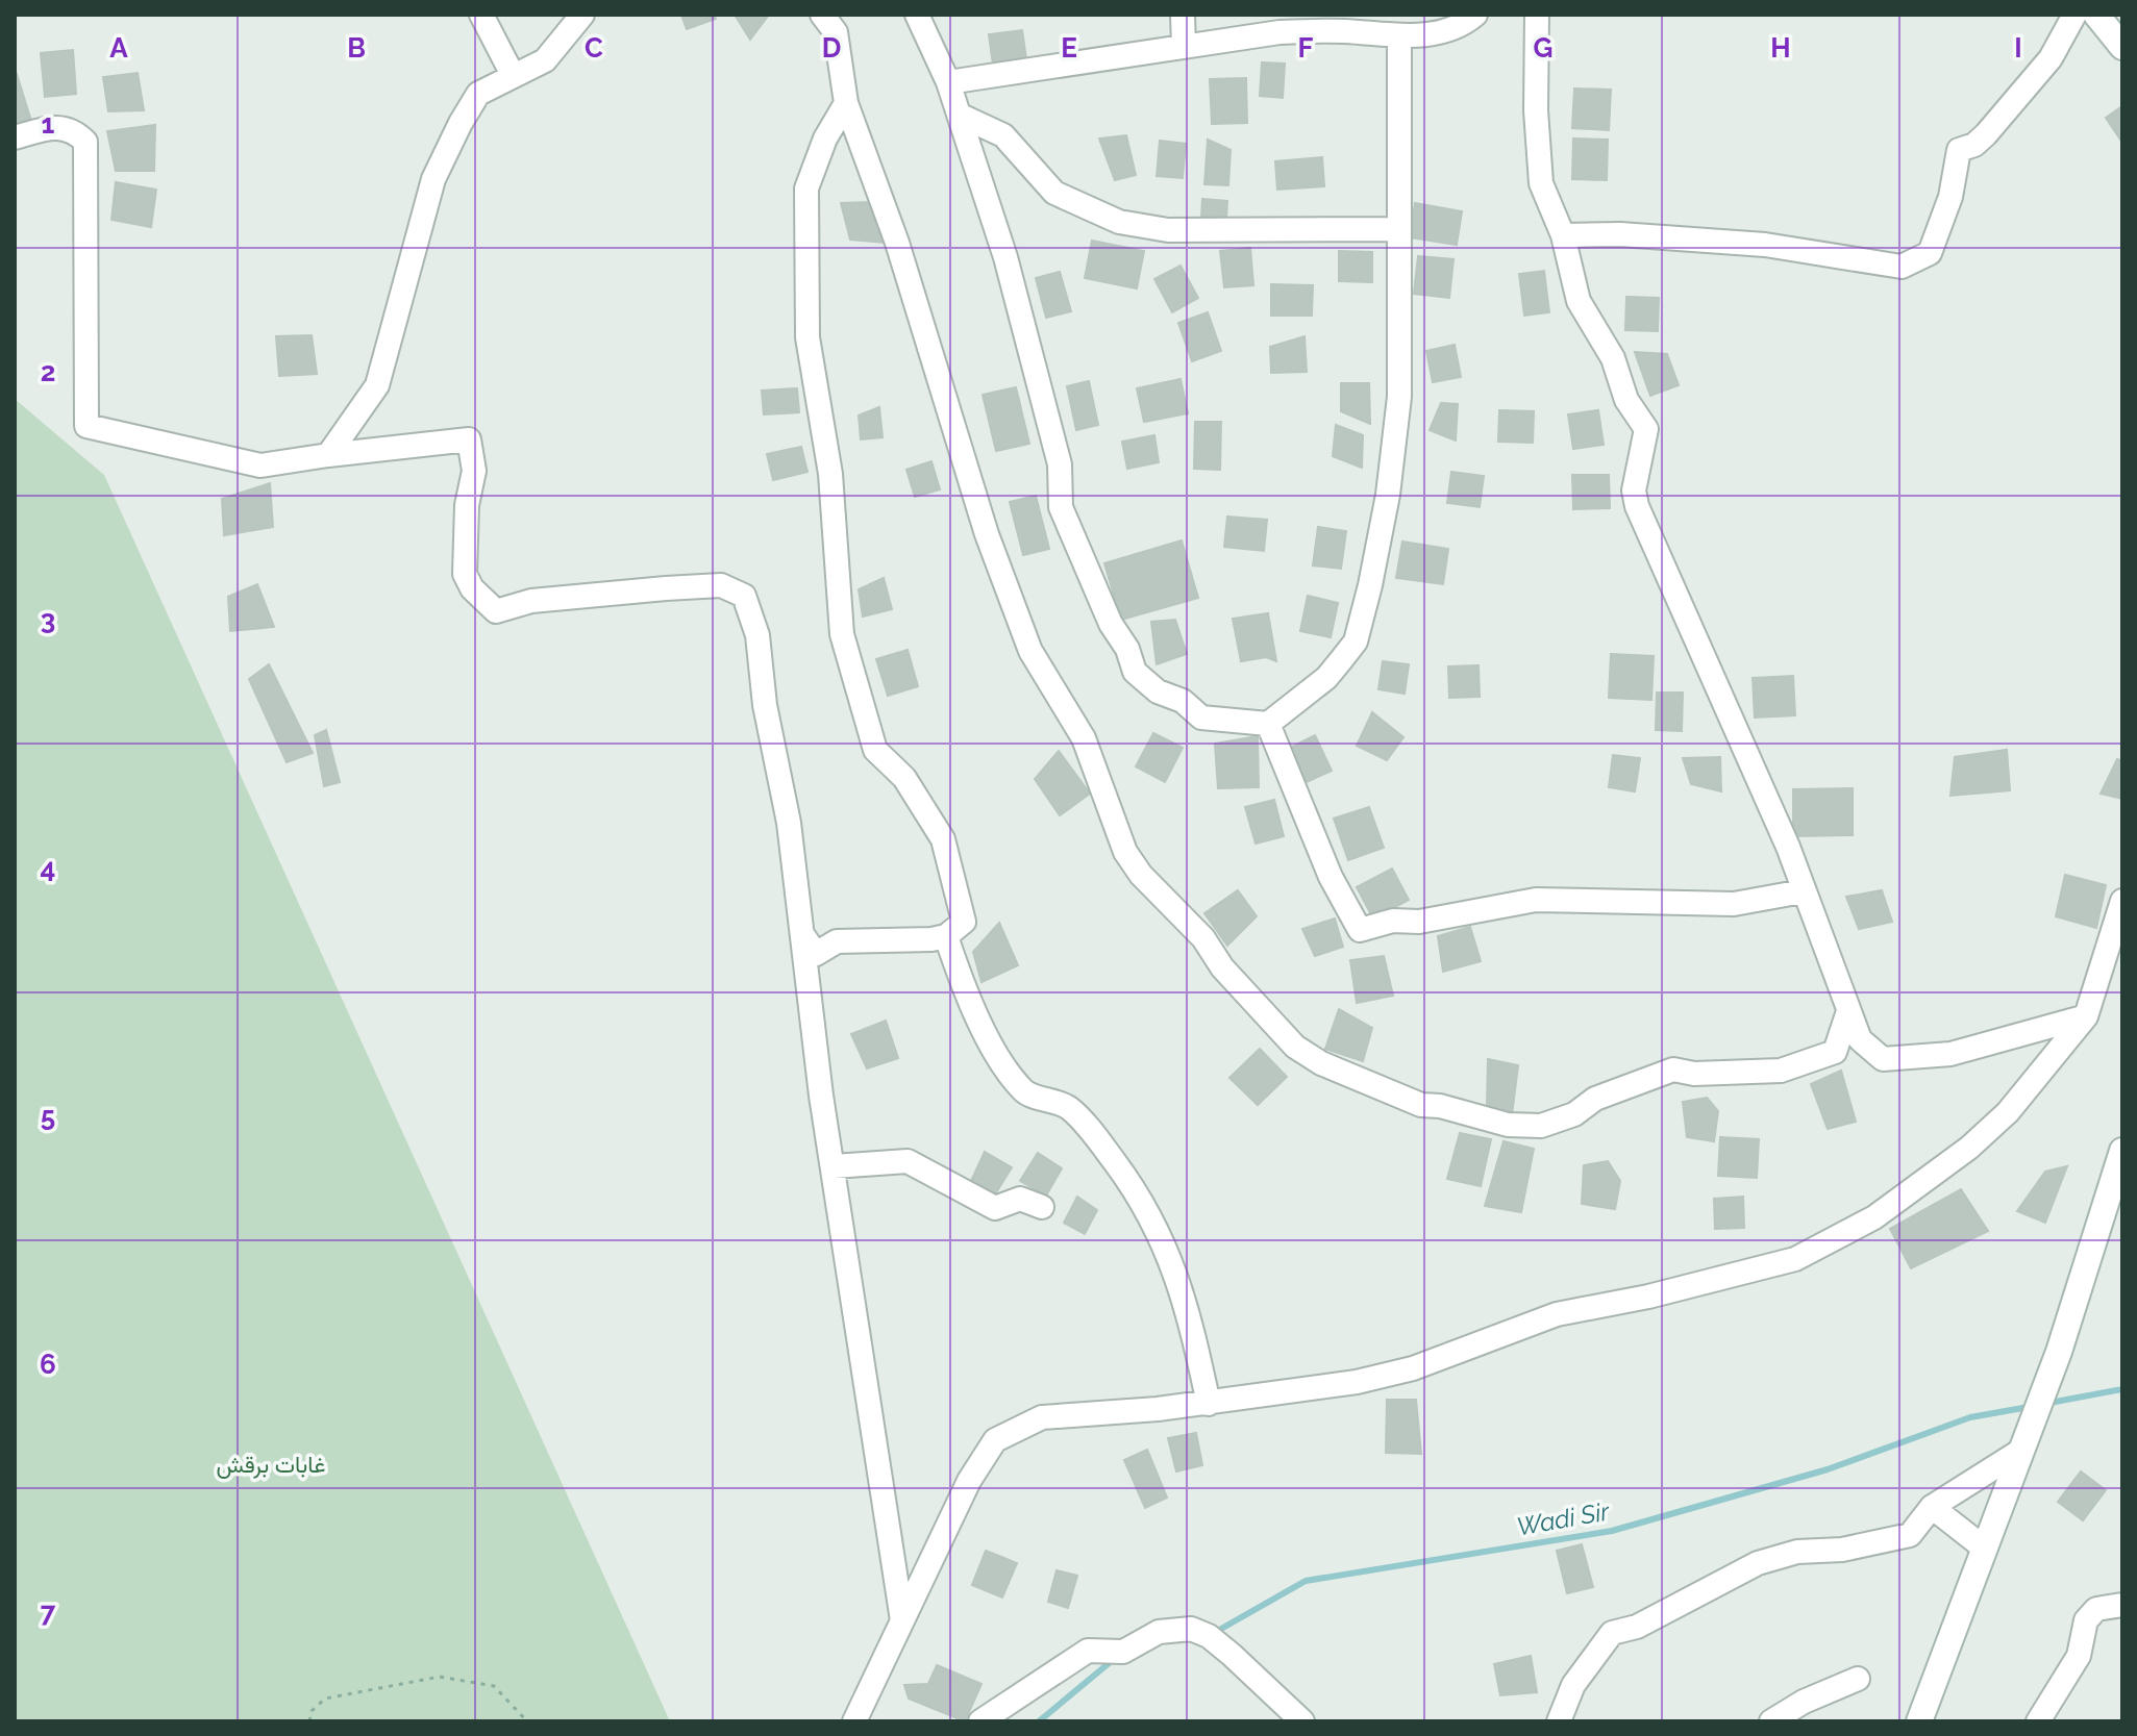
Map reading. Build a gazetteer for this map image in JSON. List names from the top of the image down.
{
  "water": ["Wadi Sir"],
  "parks": ["غابات برقش"],
  "grid": {
    "columns": [
      "A",
      "B",
      "C",
      "D",
      "E",
      "F",
      "G",
      "H",
      "I"
    ],
    "rows": [
      "1",
      "2",
      "3",
      "4",
      "5",
      "6",
      "7"
    ]
  }
}
